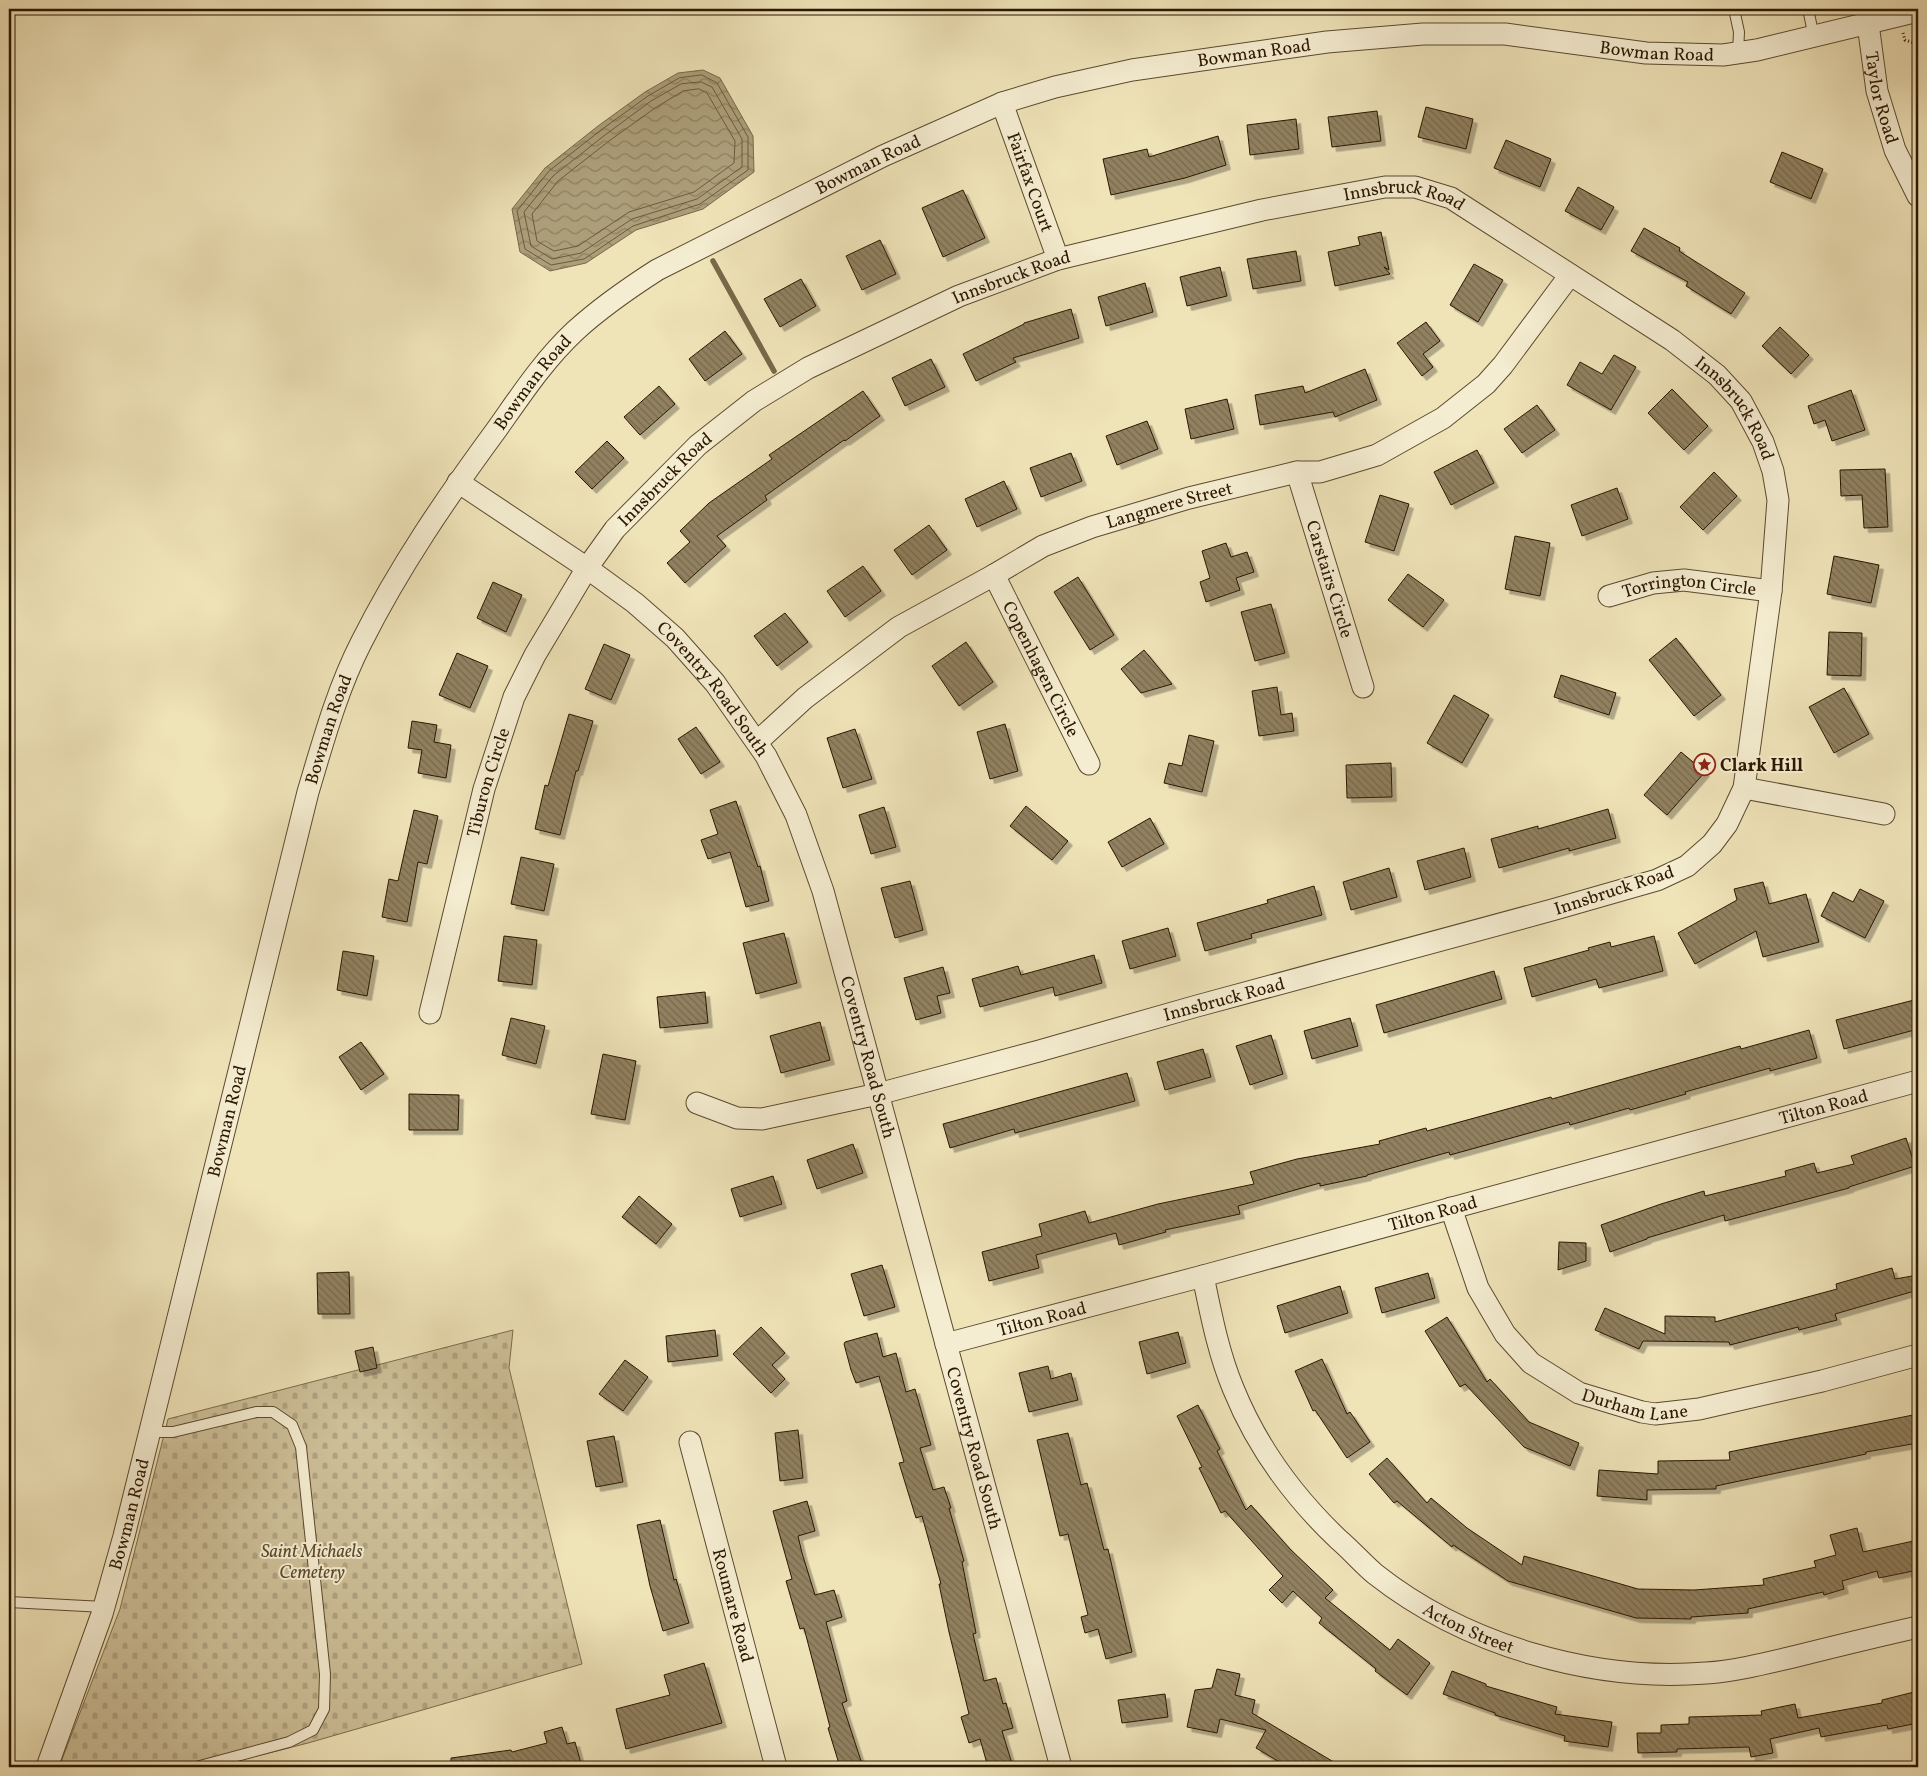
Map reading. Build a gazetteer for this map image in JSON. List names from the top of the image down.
{
  "streets": {
    "street": [
      "Bowman Road",
      "Taylor Road",
      "Fairfax Court",
      "Innsbruck Road",
      "Langmere Street",
      "Carstairs Circle",
      "Torrington Circle",
      "Copenhagen Circle",
      "Coventry Road South",
      "Tiburon Circle",
      "Tilton Road",
      "Durham Lane",
      "Roumare Road",
      "Acton Street"
    ]
  },
  "crossings": [
    ["Bowman Road", "Taylor Road"],
    ["Bowman Road", "Fairfax Court"],
    ["Bowman Road", "Coventry Road South"],
    ["Fairfax Court", "Innsbruck Road"],
    ["Innsbruck Road", "Langmere Street"],
    ["Innsbruck Road", "Torrington Circle"],
    ["Innsbruck Road", "Coventry Road South"],
    ["Innsbruck Road", "Tiburon Circle"],
    ["Langmere Street", "Carstairs Circle"],
    ["Langmere Street", "Copenhagen Circle"],
    ["Langmere Street", "Coventry Road South"],
    ["Coventry Road South", "Tiburon Circle"],
    ["Coventry Road South", "Tilton Road"],
    ["Tilton Road", "Durham Lane"],
    ["Tilton Road", "Acton Street"]
  ],
  "parks": ["Saint Michaels Cemetery"],
  "places": {
    "place": ["Clark Hill"]
  }
}
